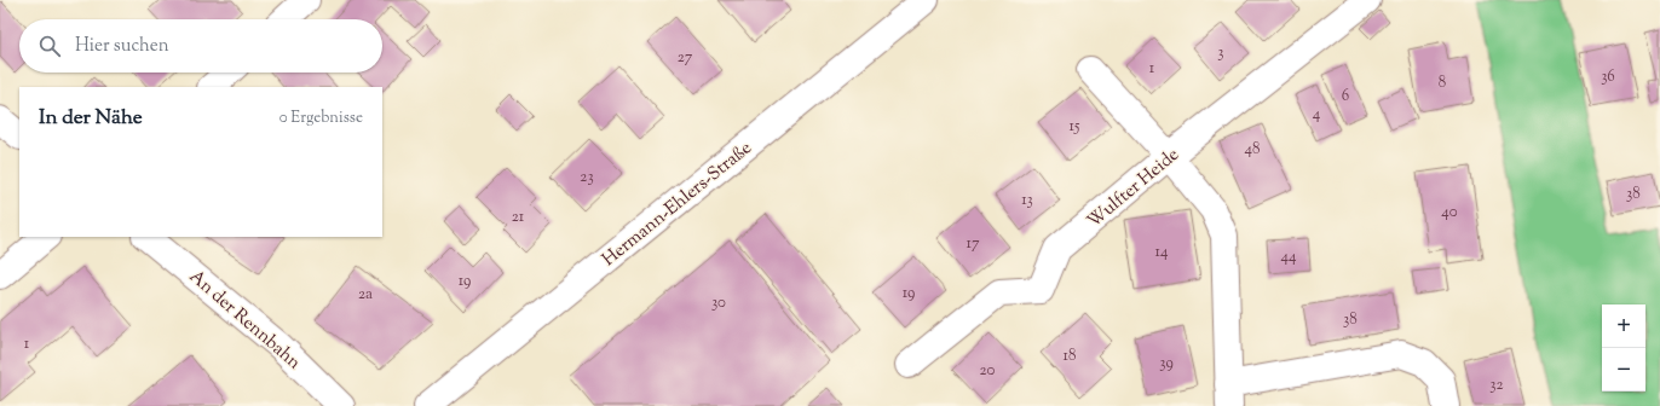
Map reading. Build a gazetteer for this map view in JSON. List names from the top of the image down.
{
  "streets": {
    "street": ["Wulfter Heide", "Hermann-Ehlers-Straße", "An der Rennbahn"]
  },
  "house_numbers": [
    "3",
    "27",
    "1",
    "36",
    "8",
    "6",
    "4",
    "15",
    "48",
    "23",
    "38",
    "13",
    "40",
    "21",
    "17",
    "14",
    "44",
    "19",
    "19",
    "2a",
    "30",
    "38",
    "1",
    "18",
    "39",
    "20",
    "32"
  ],
  "page": {
    "search": "Hier suchen",
    "heading": ["In der Nähe", "0 Ergebnisse"],
    "map_buttons": ["+", "−"]
  }
}
